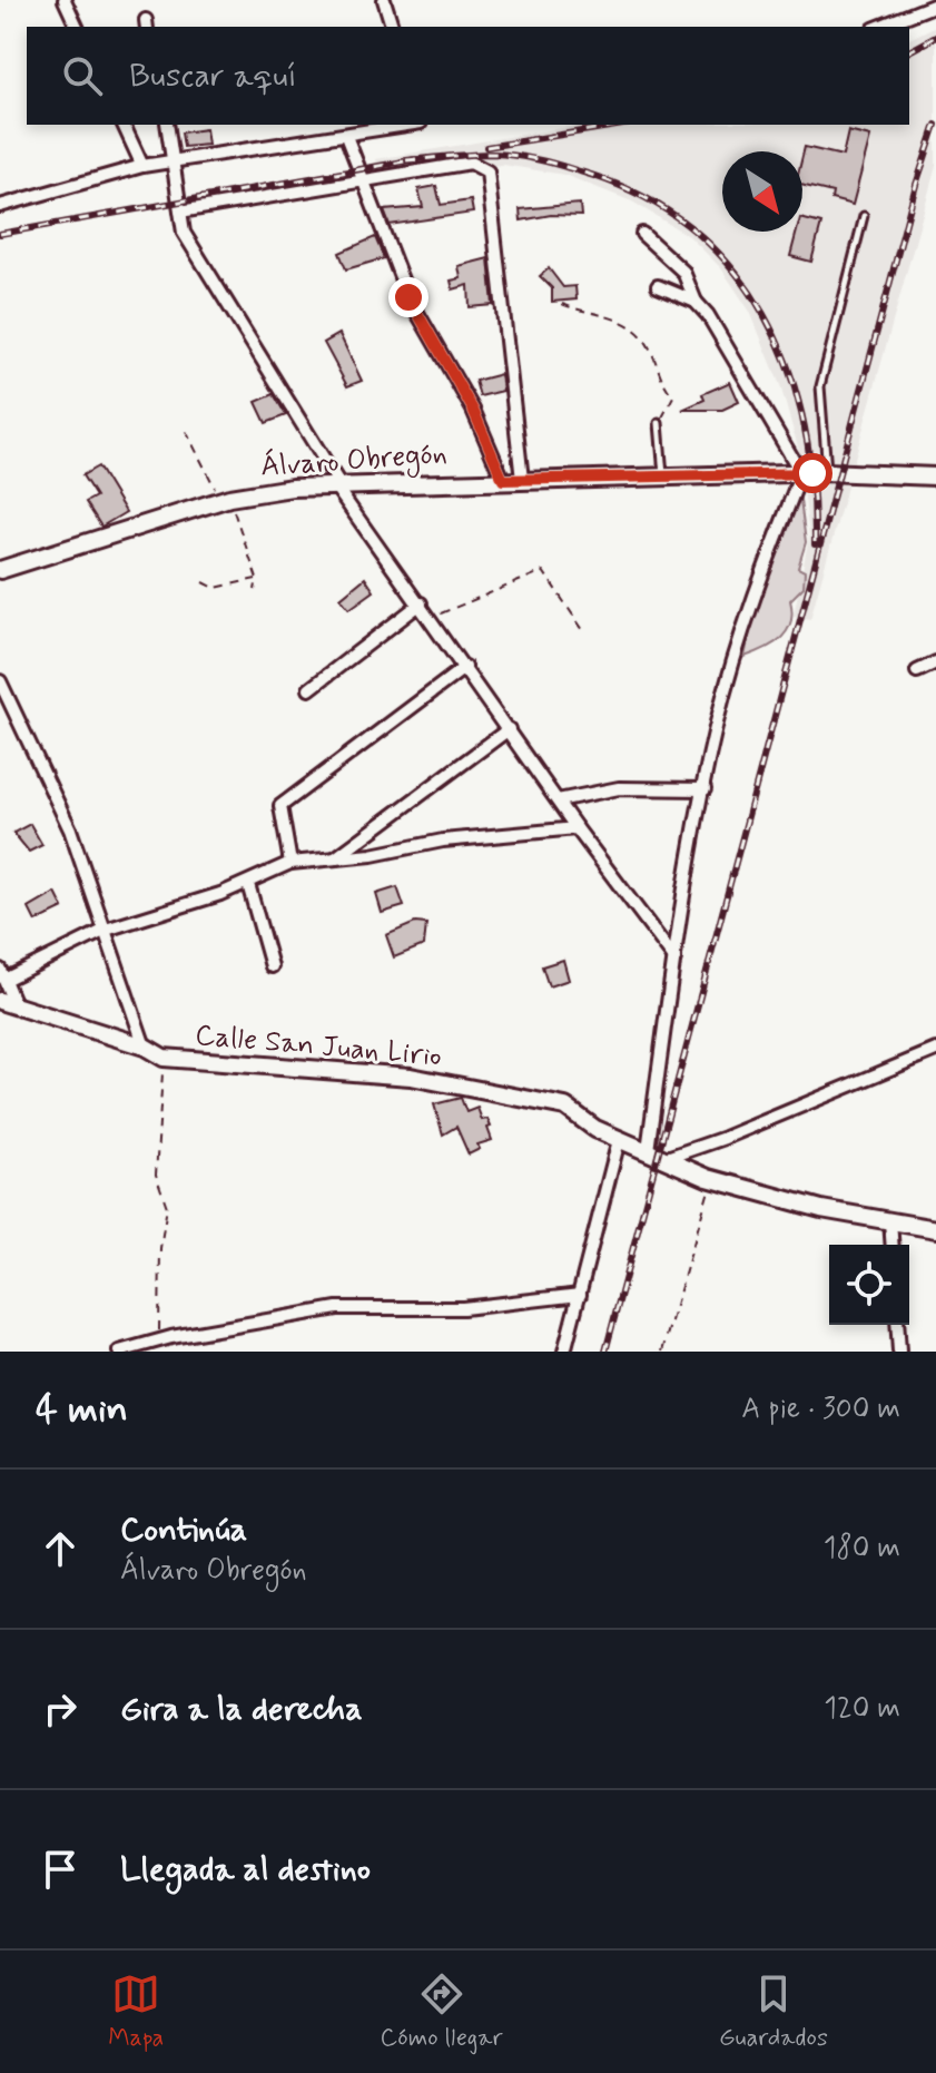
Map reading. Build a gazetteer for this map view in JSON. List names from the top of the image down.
{
  "streets": {
    "street": ["Álvaro Obregón", "Calle San Juan Lirio"]
  },
  "north": "bottom right",
  "page": {
    "search": "Buscar aquí",
    "heading": ["4 min", "A pie · 300 m"],
    "list": [
      ["Continúa", "Álvaro Obregón", "180 m"],
      ["Gira a la derecha", "120 m"],
      "Llegada al destino"
    ],
    "nav": ["Mapa", "Cómo llegar", "Guardados"]
  }
}
